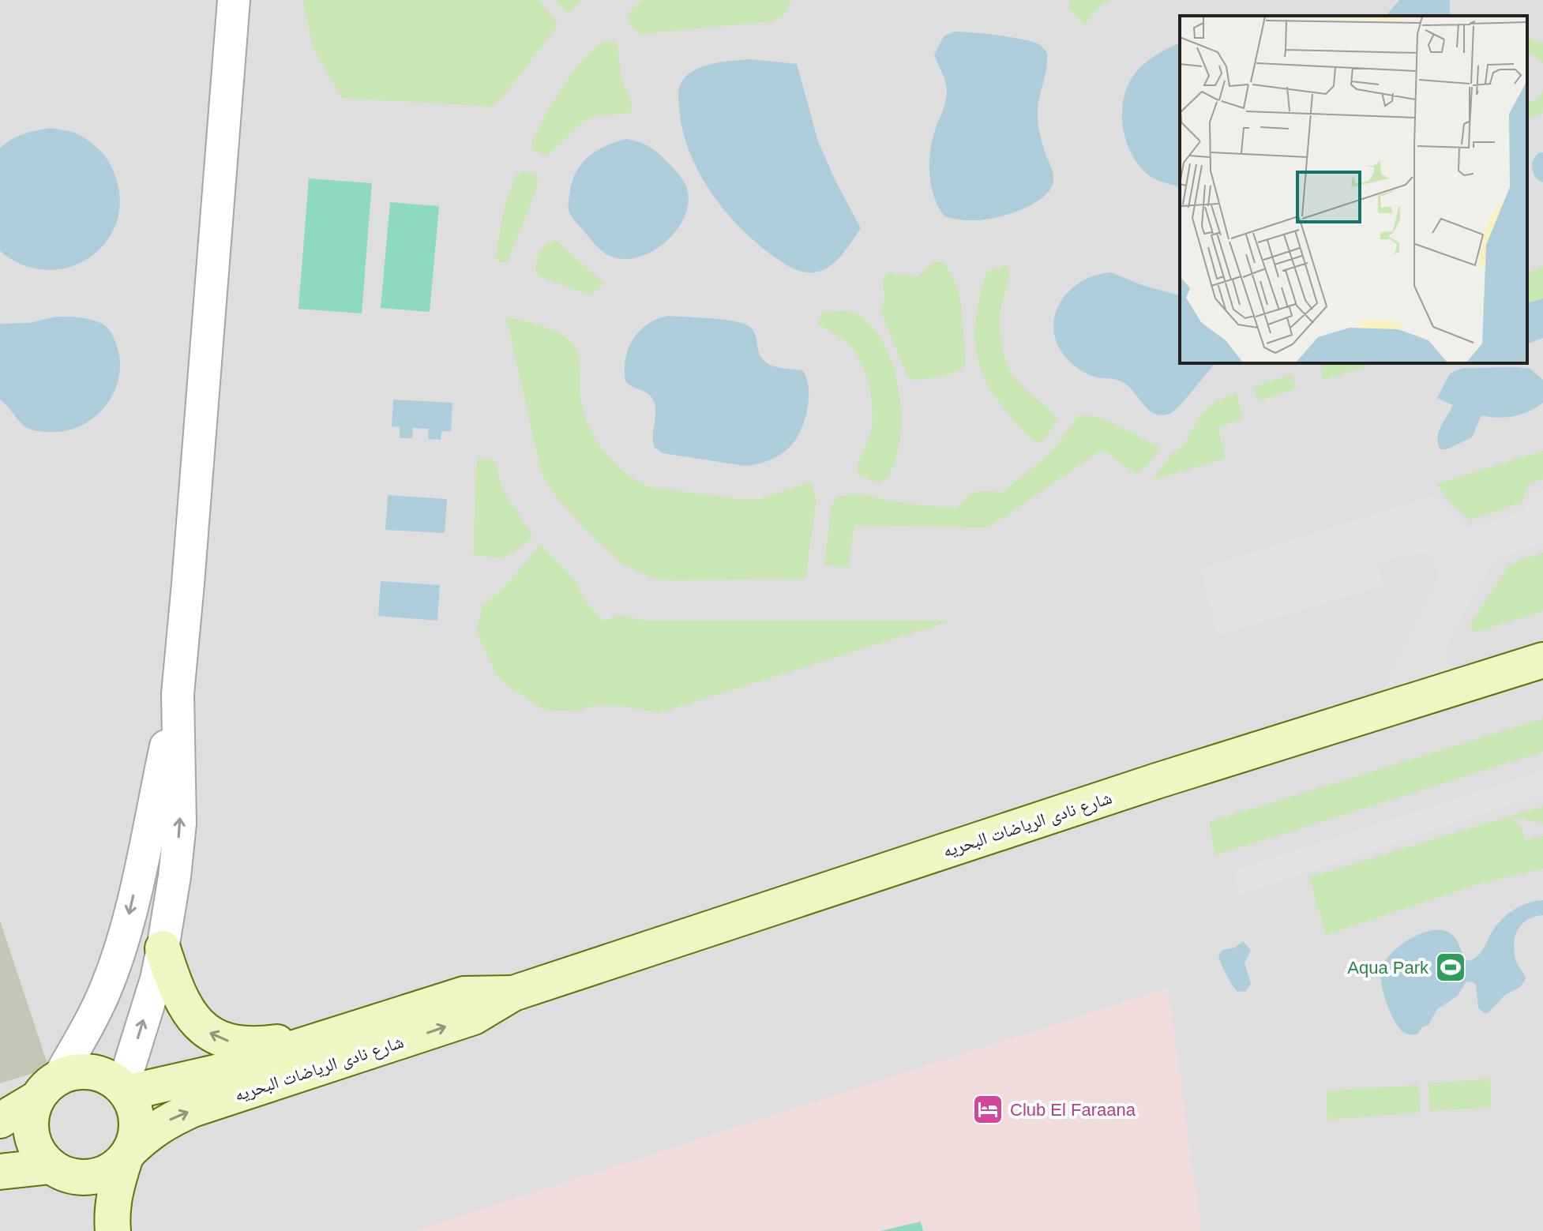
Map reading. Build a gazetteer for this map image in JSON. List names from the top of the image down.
{
  "streets": {
    "main road": ["شارع نادى الرياضات البحريه"]
  },
  "places": {
    "sports": ["Aqua Park"],
    "hotel": ["Club El Faraana"]
  }
}
